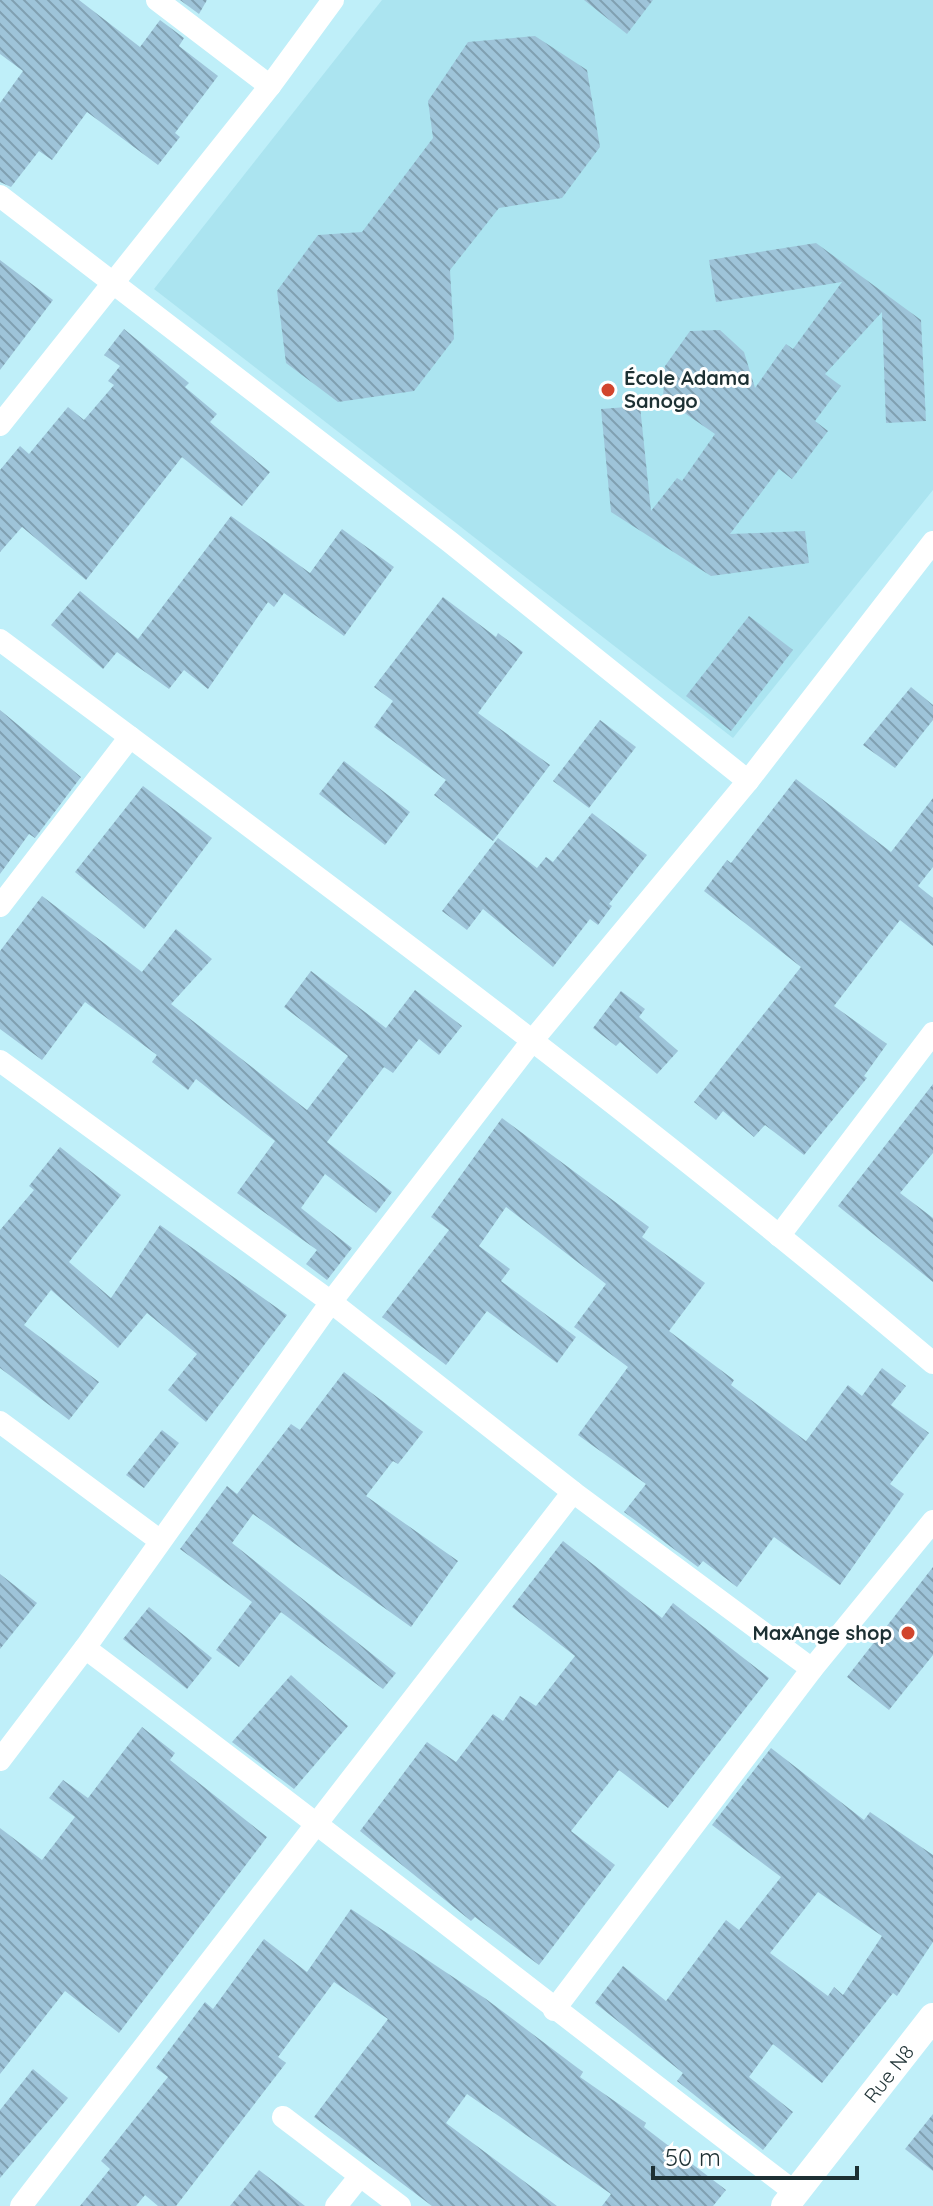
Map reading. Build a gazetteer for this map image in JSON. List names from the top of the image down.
{
  "streets": {
    "street": ["Rue N8"]
  },
  "places": ["École Adama Sanogo", "MaxAnge shop"],
  "scale_bar": "50 m"
}
